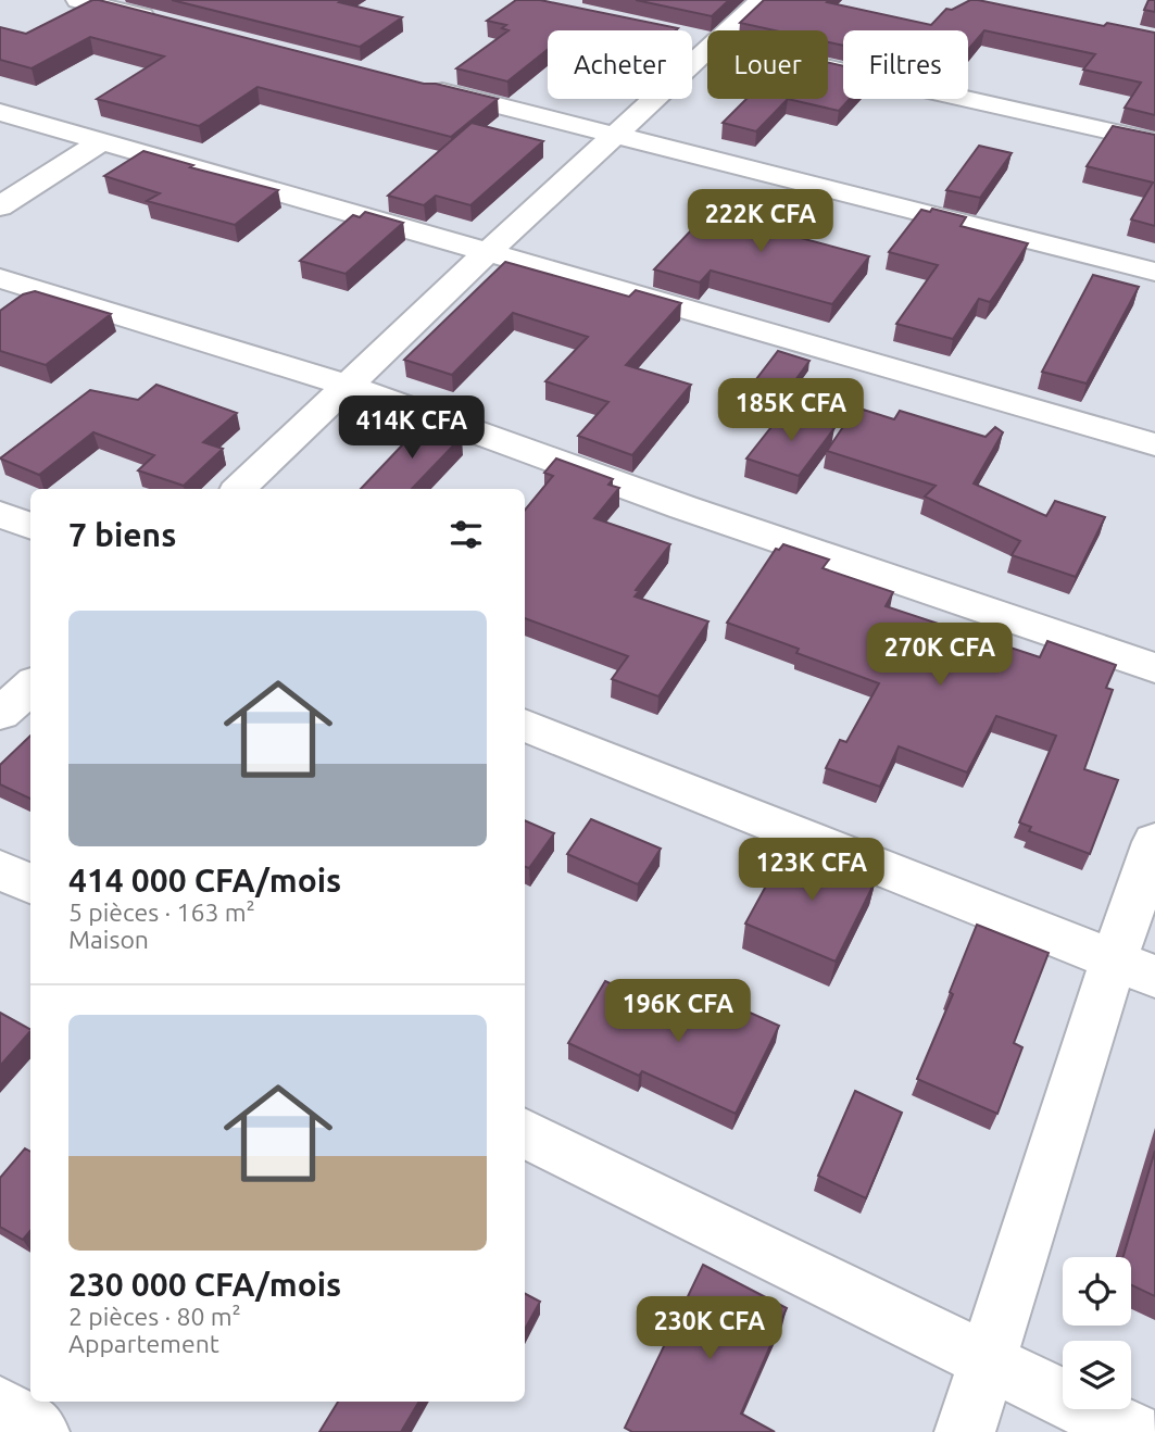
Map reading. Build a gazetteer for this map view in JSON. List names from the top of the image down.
{
  "page": {
    "chip": ["Acheter", "Louer", "Filtres"],
    "price": [
      "222K CFA",
      "185K CFA",
      "414K CFA",
      "270K CFA",
      "123K CFA",
      "196K CFA",
      "230K CFA"
    ],
    "heading": "7 biens",
    "list": [
      {
        "name": "414 000 CFA/mois",
        "note": "5 pièces · 163 m² · Maison"
      },
      {
        "name": "230 000 CFA/mois",
        "note": "2 pièces · 80 m² · Appartement"
      }
    ]
  }
}
